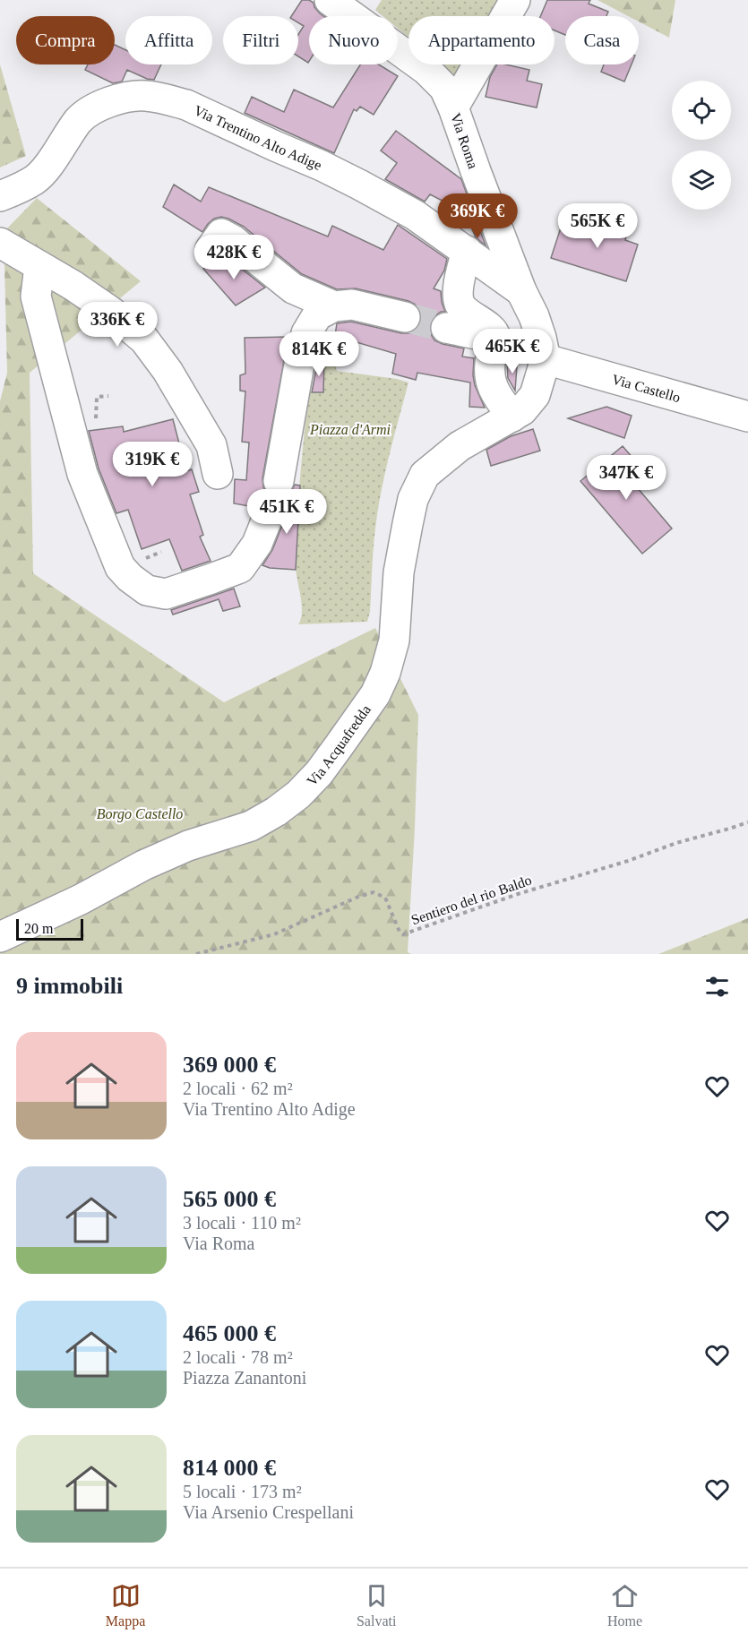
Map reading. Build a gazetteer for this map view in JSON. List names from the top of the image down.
{
  "streets": {
    "street": [
      "Via Trentino Alto Adige",
      "Via Roma",
      "Via Castello",
      "Via Acquafredda"
    ],
    "path": ["Sentiero del rio Baldo"]
  },
  "crossings": [
    ["Via Trentino Alto Adige", "Via Roma"],
    ["Via Roma", "Via Castello"],
    ["Via Roma", "Via Acquafredda"],
    ["Via Castello", "Via Acquafredda"]
  ],
  "parks": ["Piazza d'Armi", "Borgo Castello"],
  "scale_bar": "20 m",
  "page": {
    "chip": [
      "Compra",
      "Affitta",
      "Filtri",
      "Nuovo",
      "Appartamento",
      "Casa"
    ],
    "price": [
      "369K €",
      "565K €",
      "428K €",
      "336K €",
      "465K €",
      "814K €",
      "319K €",
      "347K €",
      "451K €"
    ],
    "scale": "20 m",
    "heading": "9 immobili",
    "list": [
      {
        "name": "369 000 €",
        "note": "2 locali · 62 m² · Via Trentino Alto Adige"
      },
      {
        "name": "565 000 €",
        "note": "3 locali · 110 m² · Via Roma"
      },
      {
        "name": "465 000 €",
        "note": "2 locali · 78 m² · Piazza Zanantoni"
      },
      {
        "name": "814 000 €",
        "note": "5 locali · 173 m² · Via Arsenio Crespellani"
      }
    ],
    "tabs": ["Mappa", "Salvati", "Home"]
  }
}
